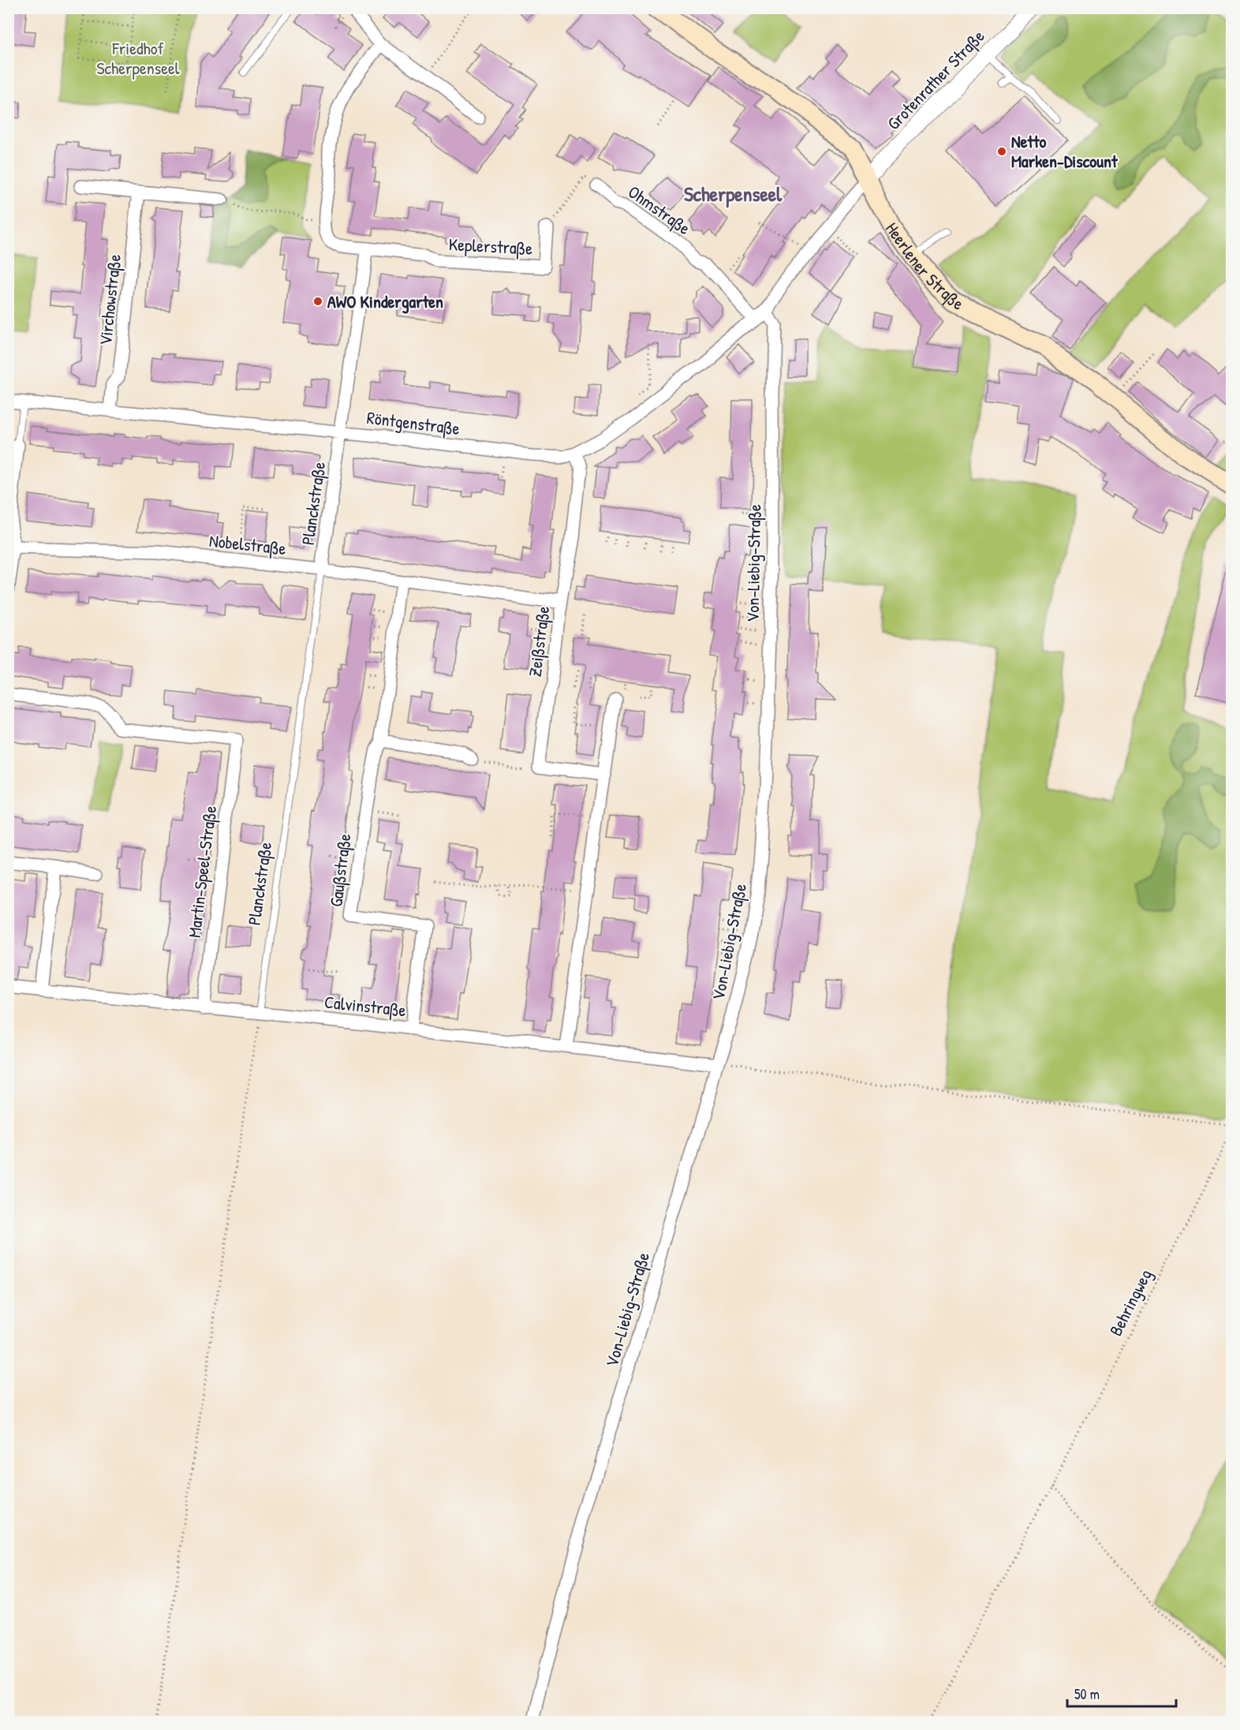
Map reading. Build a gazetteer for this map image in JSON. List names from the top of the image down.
{
  "streets": {
    "main road": ["Heerlener Straße"],
    "street": [
      "Grotenrather Straße",
      "Ohmstraße",
      "Keplerstraße",
      "Virchowstraße",
      "Röntgenstraße",
      "Planckstraße",
      "Nobelstraße",
      "Von-Liebig-Straße",
      "Zeißstraße",
      "Gaußstraße",
      "Martin-Speel-Straße",
      "Calvinstraße"
    ],
    "path": ["Behringweg"]
  },
  "crossings": [
    ["Grotenrather Straße", "Heerlener Straße"],
    ["Ohmstraße", "Röntgenstraße"],
    ["Keplerstraße", "Planckstraße"],
    ["Virchowstraße", "Röntgenstraße"],
    ["Röntgenstraße", "Planckstraße"],
    ["Röntgenstraße", "Von-Liebig-Straße"],
    ["Röntgenstraße", "Zeißstraße"],
    ["Planckstraße", "Nobelstraße"],
    ["Planckstraße", "Calvinstraße"],
    ["Nobelstraße", "Zeißstraße"],
    ["Nobelstraße", "Gaußstraße"],
    ["Von-Liebig-Straße", "Calvinstraße"],
    ["Gaußstraße", "Calvinstraße"],
    ["Martin-Speel-Straße", "Calvinstraße"]
  ],
  "districts": ["Scherpenseel"],
  "parks": ["Friedhof Scherpenseel"],
  "places": ["Netto Marken-Discount", "AWO Kindergarten"],
  "scale_bar": "50 m"
}
